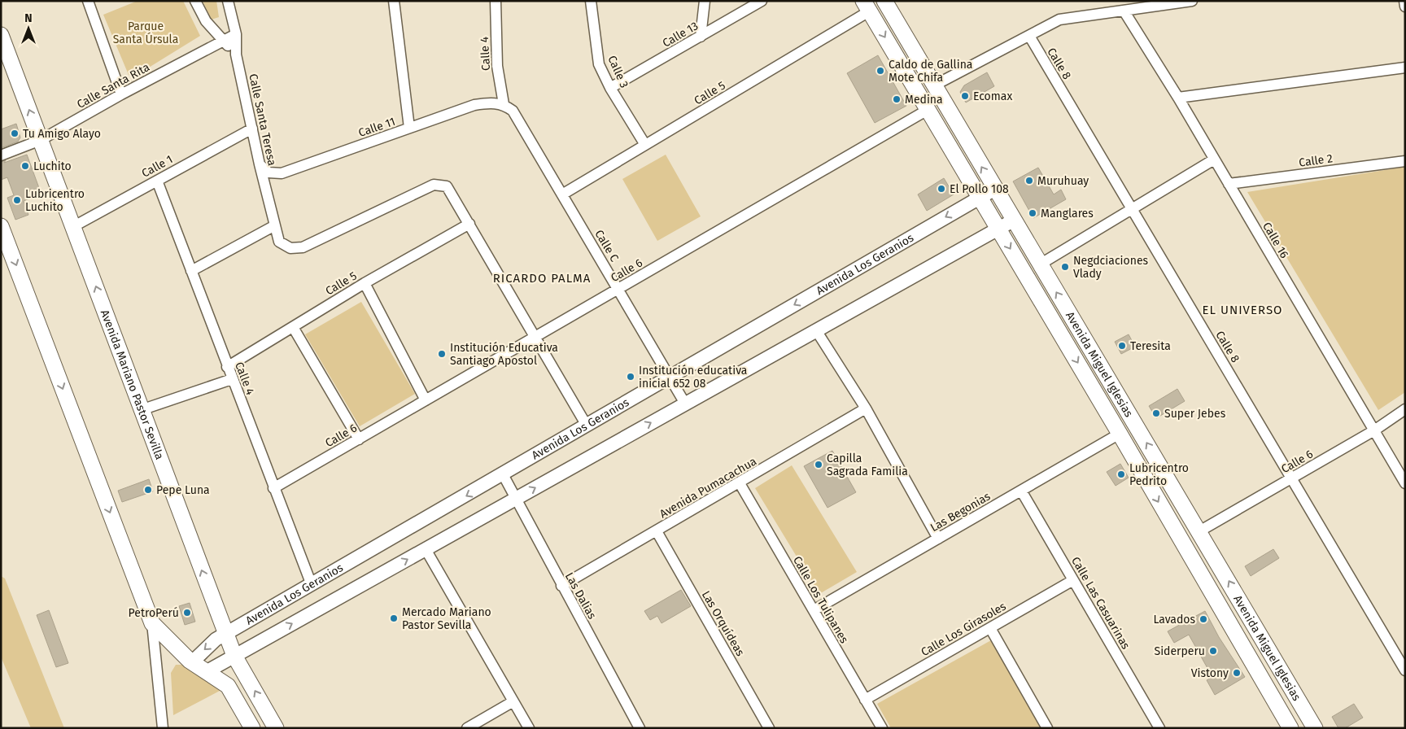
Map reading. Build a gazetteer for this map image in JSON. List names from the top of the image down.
{
  "streets": {
    "main road": ["Avenida Miguel Iglesias", "Avenida Mariano Pastor Sevilla"],
    "street": [
      "Calle 13",
      "Calle 4",
      "Calle 8",
      "Calle 3",
      "Calle Santa Rita",
      "Calle 5",
      "Calle Santa Teresa",
      "Calle 11",
      "Calle 2",
      "Calle 1",
      "Calle 16",
      "Calle C",
      "Avenida Los Geranios",
      "Calle 6",
      "Avenida Pumacachua",
      "Las Begonias",
      "Las Dalias",
      "Calle Los Tulipanes",
      "Calle Las Casuarinas",
      "Las Orquídeas",
      "Calle Los Girasoles"
    ]
  },
  "crossings": [
    ["Calle 13", "Calle 3"],
    ["Calle 4", "Calle 5"],
    ["Calle 4", "Calle 11"],
    ["Calle 4", "Calle 1"],
    ["Calle 4", "Calle C"],
    ["Calle 4", "Avenida Los Geranios"],
    ["Calle 4", "Calle 6"],
    ["Calle 8", "Calle 6"],
    ["Calle 3", "Calle 5"],
    ["Calle Santa Rita", "Calle Santa Teresa"],
    ["Calle Santa Rita", "Avenida Mariano Pastor Sevilla"],
    ["Calle 5", "Calle Santa Teresa"],
    ["Calle 5", "Calle C"],
    ["Calle 5", "Avenida Miguel Iglesias"],
    ["Calle Santa Teresa", "Calle 11"],
    ["Calle Santa Teresa", "Calle 1"],
    ["Calle 11", "Calle C"],
    ["Calle 2", "Calle 16"],
    ["Calle 1", "Avenida Mariano Pastor Sevilla"],
    ["Calle 16", "Calle 6"],
    ["Calle C", "Avenida Los Geranios"],
    ["Calle C", "Calle 6"],
    ["Avenida Los Geranios", "Avenida Miguel Iglesias"],
    ["Avenida Los Geranios", "Avenida Mariano Pastor Sevilla"],
    ["Avenida Los Geranios", "Las Dalias"],
    ["Calle 6", "Avenida Miguel Iglesias"],
    ["Avenida Miguel Iglesias", "Las Begonias"],
    ["Avenida Pumacachua", "Las Dalias"],
    ["Avenida Pumacachua", "Calle Los Tulipanes"],
    ["Avenida Pumacachua", "Las Orquídeas"],
    ["Las Begonias", "Calle Los Tulipanes"],
    ["Las Begonias", "Calle Las Casuarinas"],
    ["Calle Los Tulipanes", "Calle Los Girasoles"],
    ["Calle Las Casuarinas", "Calle Los Girasoles"]
  ],
  "districts": ["RICARDO PALMA", "EL UNIVERSO"],
  "parks": ["Parque Santa Úrsula"],
  "places": [
    "Caldo de Gallina Mote Chifa",
    "Ecomax",
    "Medina",
    "Tu Amigo Alayo",
    "Luchito",
    "Muruhuay",
    "El Pollo 108",
    "Lubricentro Luchito",
    "Manglares",
    "Negdciaciones Vlady",
    "Teresita",
    "Institución Educativa Santiago Apostol",
    "Institución educativa inicial 652 08",
    "Super Jebes",
    "Capilla Sagrada Familia",
    "Lubricentro Pedrito",
    "Pepe Luna",
    "PetroPerú",
    "Mercado Mariano Pastor Sevilla",
    "Lavados",
    "Siderperu",
    "Vistony"
  ],
  "north": "top"
}
